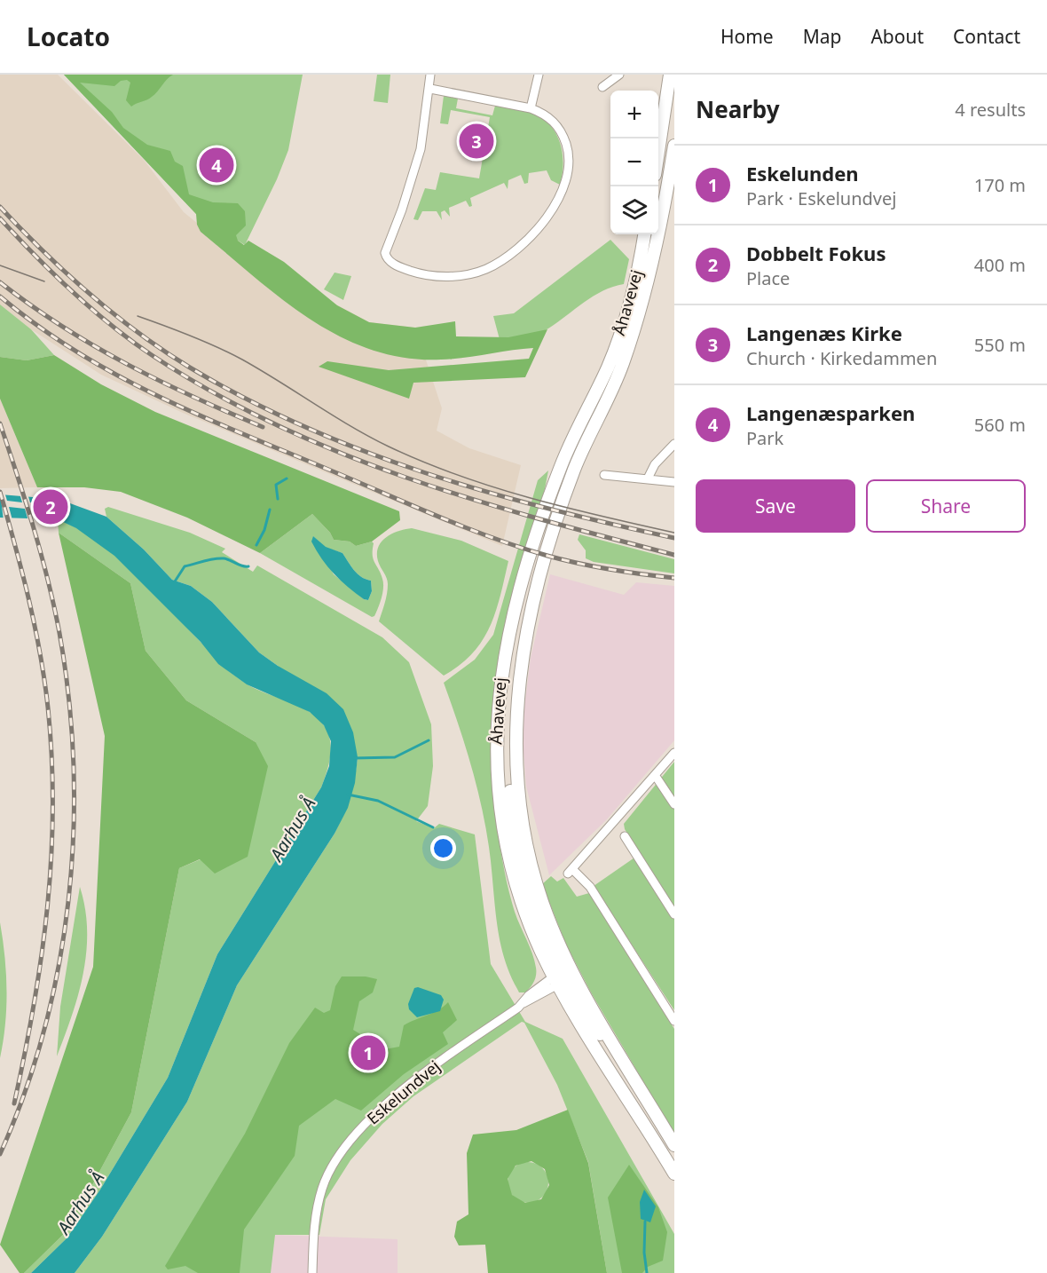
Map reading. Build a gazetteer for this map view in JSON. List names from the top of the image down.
{
  "streets": {
    "main road": ["Åhavevej"],
    "street": ["Eskelundvej"]
  },
  "crossings": [
    ["Åhavevej", "Eskelundvej"]
  ],
  "water": ["Aarhus Å"],
  "page": {
    "header": "Locato",
    "nav": [
      "Home",
      "Map",
      "About",
      "Contact"
    ],
    "heading": ["Nearby", "4 results"],
    "map_buttons": ["+", "−"],
    "pins": [
      "3",
      "4",
      "2",
      "1"
    ],
    "list": [
      {
        "mark": "1",
        "name": "Eskelunden",
        "note": "Park · Eskelundvej",
        "value": "170 m"
      },
      {
        "mark": "2",
        "name": "Dobbelt Fokus",
        "note": "Place",
        "value": "400 m"
      },
      {
        "mark": "3",
        "name": "Langenæs Kirke",
        "note": "Church · Kirkedammen",
        "value": "550 m"
      },
      {
        "mark": "4",
        "name": "Langenæsparken",
        "note": "Park",
        "value": "560 m"
      }
    ],
    "buttons": ["Save", "Share"]
  }
}
